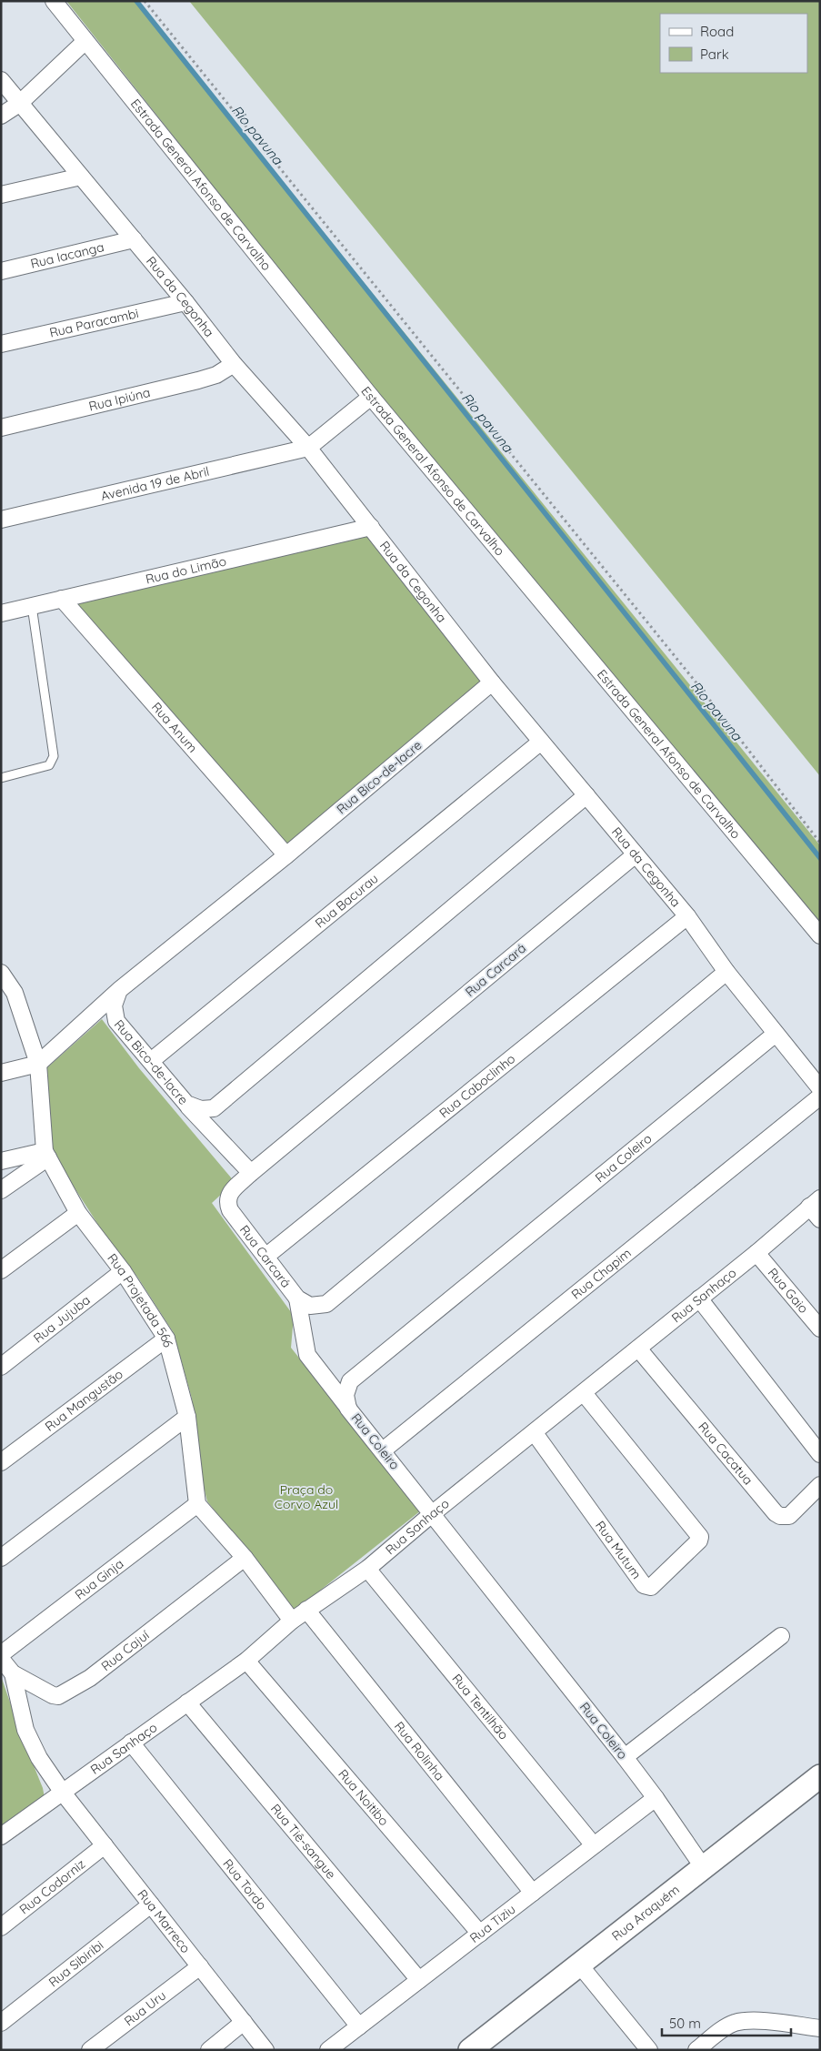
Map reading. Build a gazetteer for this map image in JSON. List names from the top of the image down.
{
  "streets": {
    "street": [
      "Estrada General Afonso de Carvalho",
      "Rua Iacanga",
      "Rua da Cegonha",
      "Rua Paracambi",
      "Rua Ipiúna",
      "Avenida 19 de Abril",
      "Rua do Limão",
      "Rua Anum",
      "Rua Bico-de-lacre",
      "Rua Bacurau",
      "Rua Carcará",
      "Rua Caboclinho",
      "Rua Coleiro",
      "Rua Chapim",
      "Rua Gaio",
      "Rua Sanhaço",
      "Rua Projetada 566",
      "Rua Jujuba",
      "Rua Mangustão",
      "Rua Cacatua",
      "Rua Mutum",
      "Rua Ginja",
      "Rua Cajuí",
      "Rua Tentilhão",
      "Rua Rolinha",
      "Rua Noitibo",
      "Rua Tiê-sangue",
      "Rua Tordo",
      "Rua Codorniz",
      "Rua Araquém",
      "Rua Marreco",
      "Rua Tiziu",
      "Rua Sibiribi",
      "Rua Uru"
    ]
  },
  "crossings": [
    ["Rua Iacanga", "Rua da Cegonha"],
    ["Rua da Cegonha", "Rua Paracambi"],
    ["Rua da Cegonha", "Rua Ipiúna"],
    ["Rua da Cegonha", "Avenida 19 de Abril"],
    ["Rua da Cegonha", "Rua do Limão"],
    ["Rua da Cegonha", "Rua Bico-de-lacre"],
    ["Rua da Cegonha", "Rua Bacurau"],
    ["Rua da Cegonha", "Rua Carcará"],
    ["Rua da Cegonha", "Rua Caboclinho"],
    ["Rua da Cegonha", "Rua Coleiro"],
    ["Rua do Limão", "Rua Anum"],
    ["Rua Anum", "Rua Bico-de-lacre"],
    ["Rua Bico-de-lacre", "Rua Bacurau"],
    ["Rua Carcará", "Rua Caboclinho"],
    ["Rua Coleiro", "Rua Chapim"],
    ["Rua Coleiro", "Rua Sanhaço"],
    ["Rua Coleiro", "Rua Araquém"],
    ["Rua Coleiro", "Rua Tiziu"],
    ["Rua Gaio", "Rua Sanhaço"],
    ["Rua Sanhaço", "Rua Cacatua"],
    ["Rua Sanhaço", "Rua Mutum"],
    ["Rua Sanhaço", "Rua Tentilhão"],
    ["Rua Sanhaço", "Rua Rolinha"],
    ["Rua Sanhaço", "Rua Noitibo"],
    ["Rua Sanhaço", "Rua Tiê-sangue"],
    ["Rua Sanhaço", "Rua Tordo"],
    ["Rua Sanhaço", "Rua Marreco"],
    ["Rua Projetada 566", "Rua Jujuba"],
    ["Rua Projetada 566", "Rua Mangustão"],
    ["Rua Projetada 566", "Rua Ginja"],
    ["Rua Cajuí", "Rua Marreco"],
    ["Rua Tentilhão", "Rua Tiziu"],
    ["Rua Rolinha", "Rua Tiziu"],
    ["Rua Noitibo", "Rua Tiziu"],
    ["Rua Tiê-sangue", "Rua Tiziu"],
    ["Rua Tordo", "Rua Tiziu"],
    ["Rua Codorniz", "Rua Marreco"],
    ["Rua Marreco", "Rua Sibiribi"],
    ["Rua Marreco", "Rua Uru"]
  ],
  "water": ["Rio pavuna"],
  "parks": ["Praça do Corvo Azul"],
  "legend": ["Road", "Park"],
  "scale_bar": "50 m"
}
